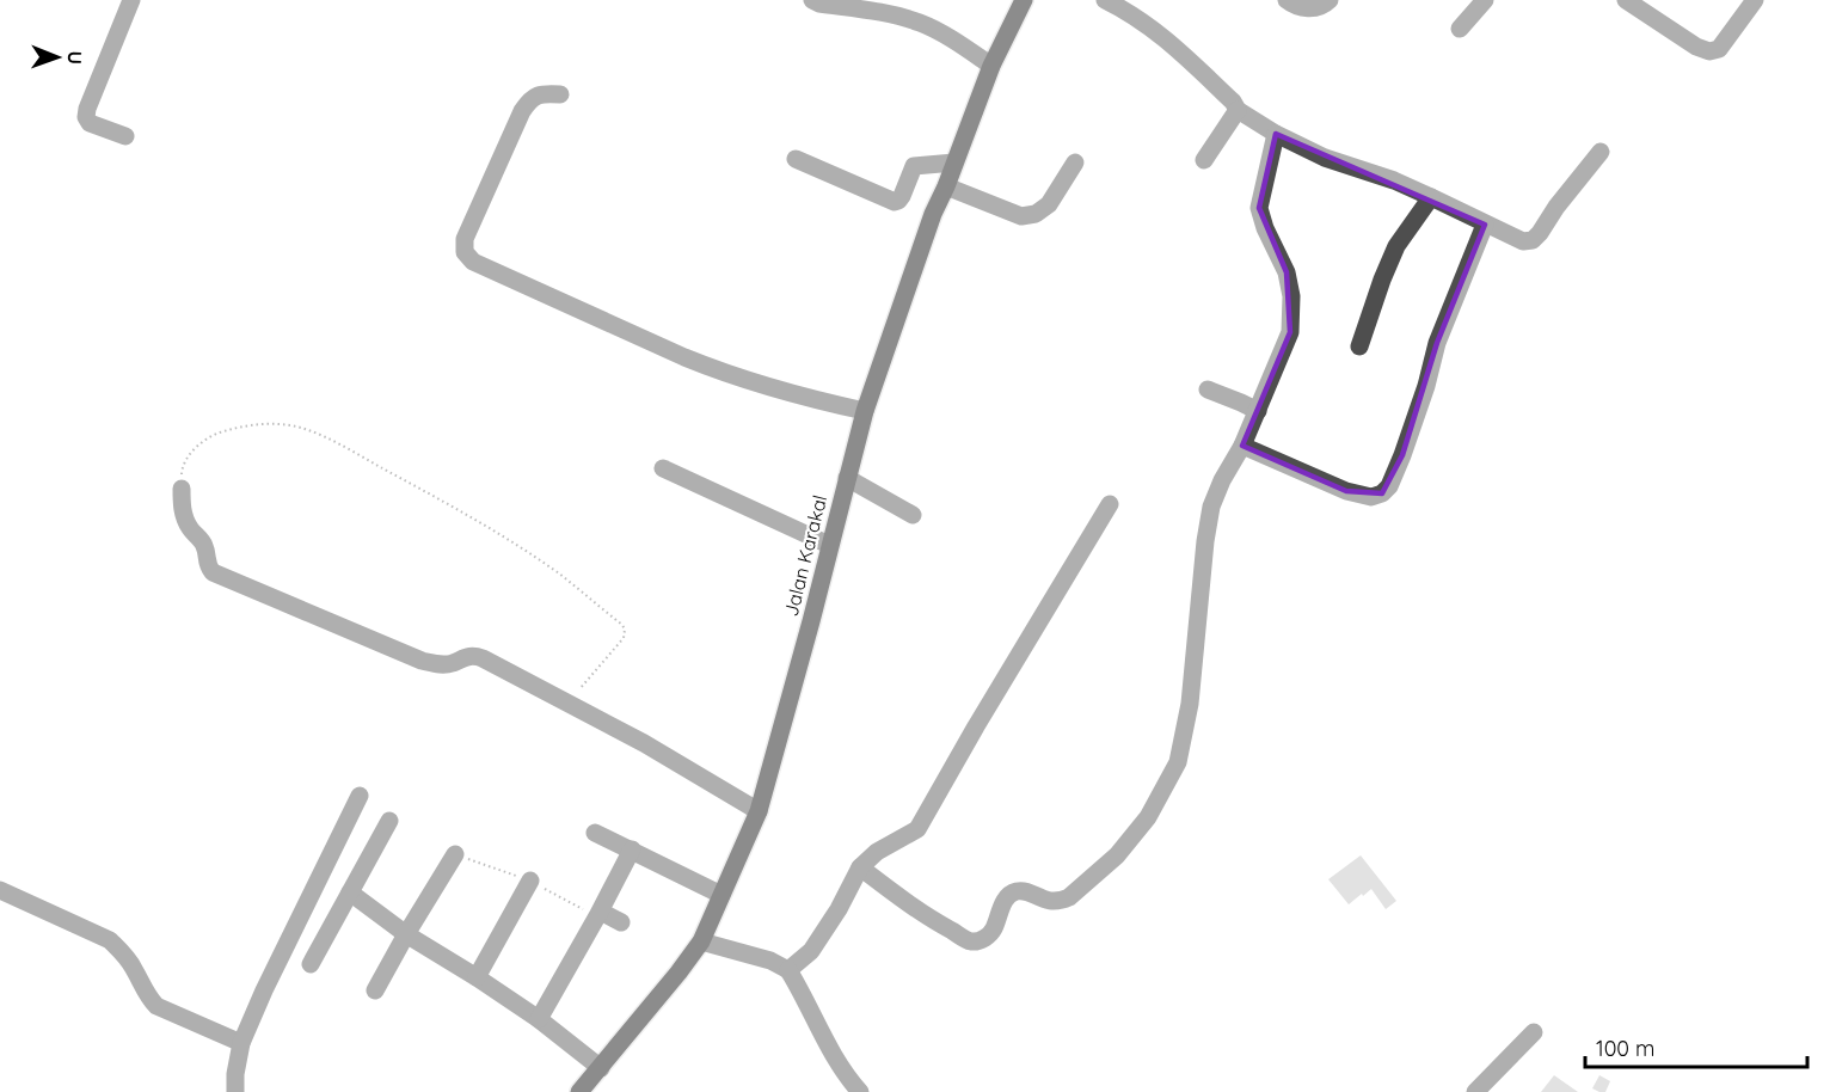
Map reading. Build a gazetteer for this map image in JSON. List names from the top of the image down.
{
  "streets": {
    "main road": ["Jalan Karakal"]
  },
  "scale_bar": "100 m",
  "north": "right"
}
